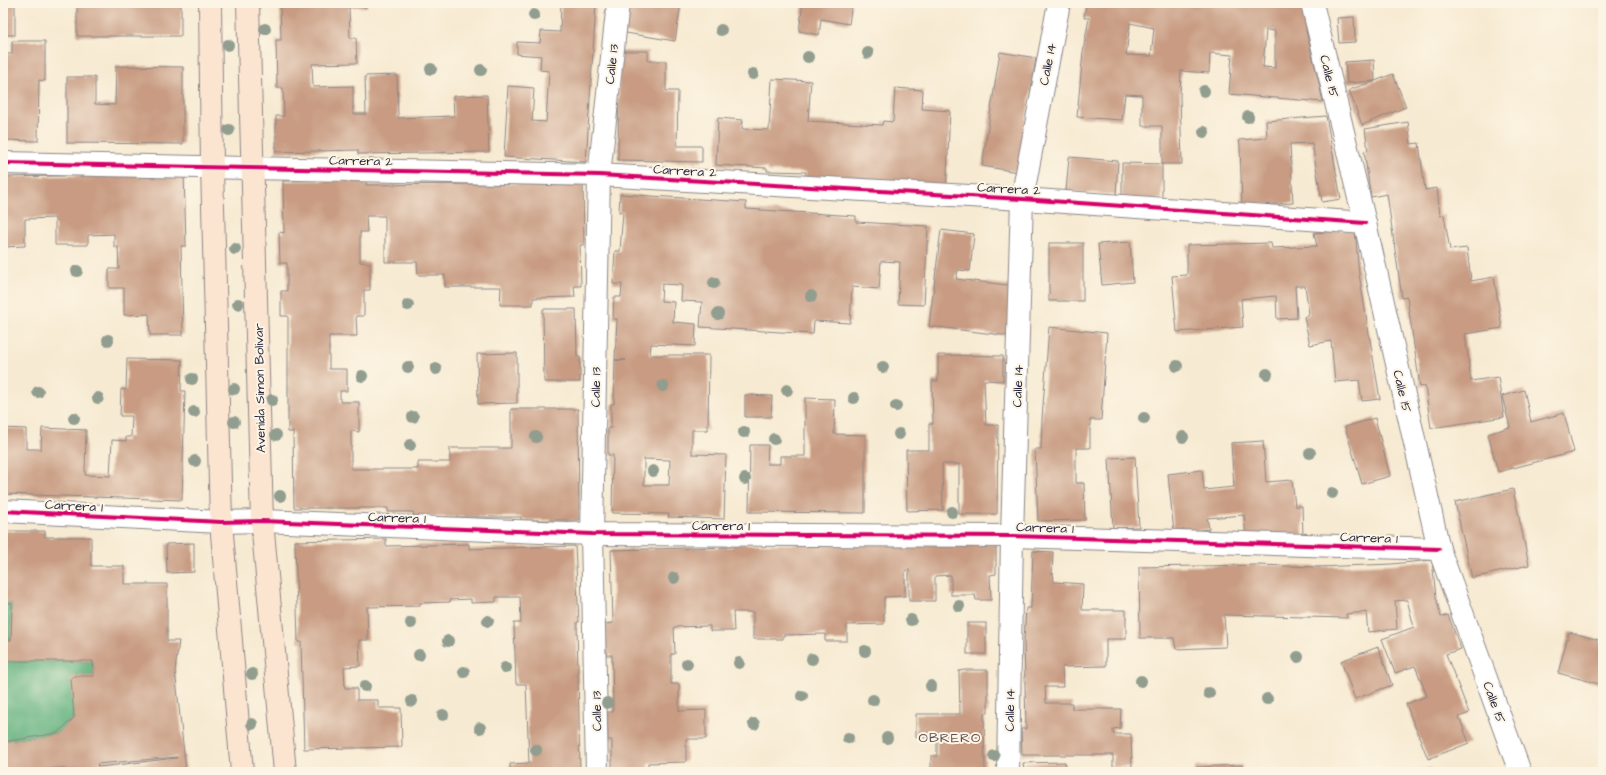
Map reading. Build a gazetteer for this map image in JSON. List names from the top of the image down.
{
  "streets": {
    "main road": ["Avenida Simon Bolivar"],
    "street": [
      "Calle 13",
      "Calle 14",
      "Calle 15",
      "Carrera 2",
      "Carrera 1"
    ]
  },
  "crossings": [
    ["Calle 13", "Carrera 2"],
    ["Calle 13", "Carrera 1"],
    ["Calle 14", "Carrera 2"],
    ["Calle 14", "Carrera 1"],
    ["Calle 15", "Carrera 2"],
    ["Calle 15", "Carrera 1"],
    ["Carrera 2", "Avenida Simon Bolivar"],
    ["Avenida Simon Bolivar", "Carrera 1"]
  ],
  "districts": ["OBRERO"]
}
